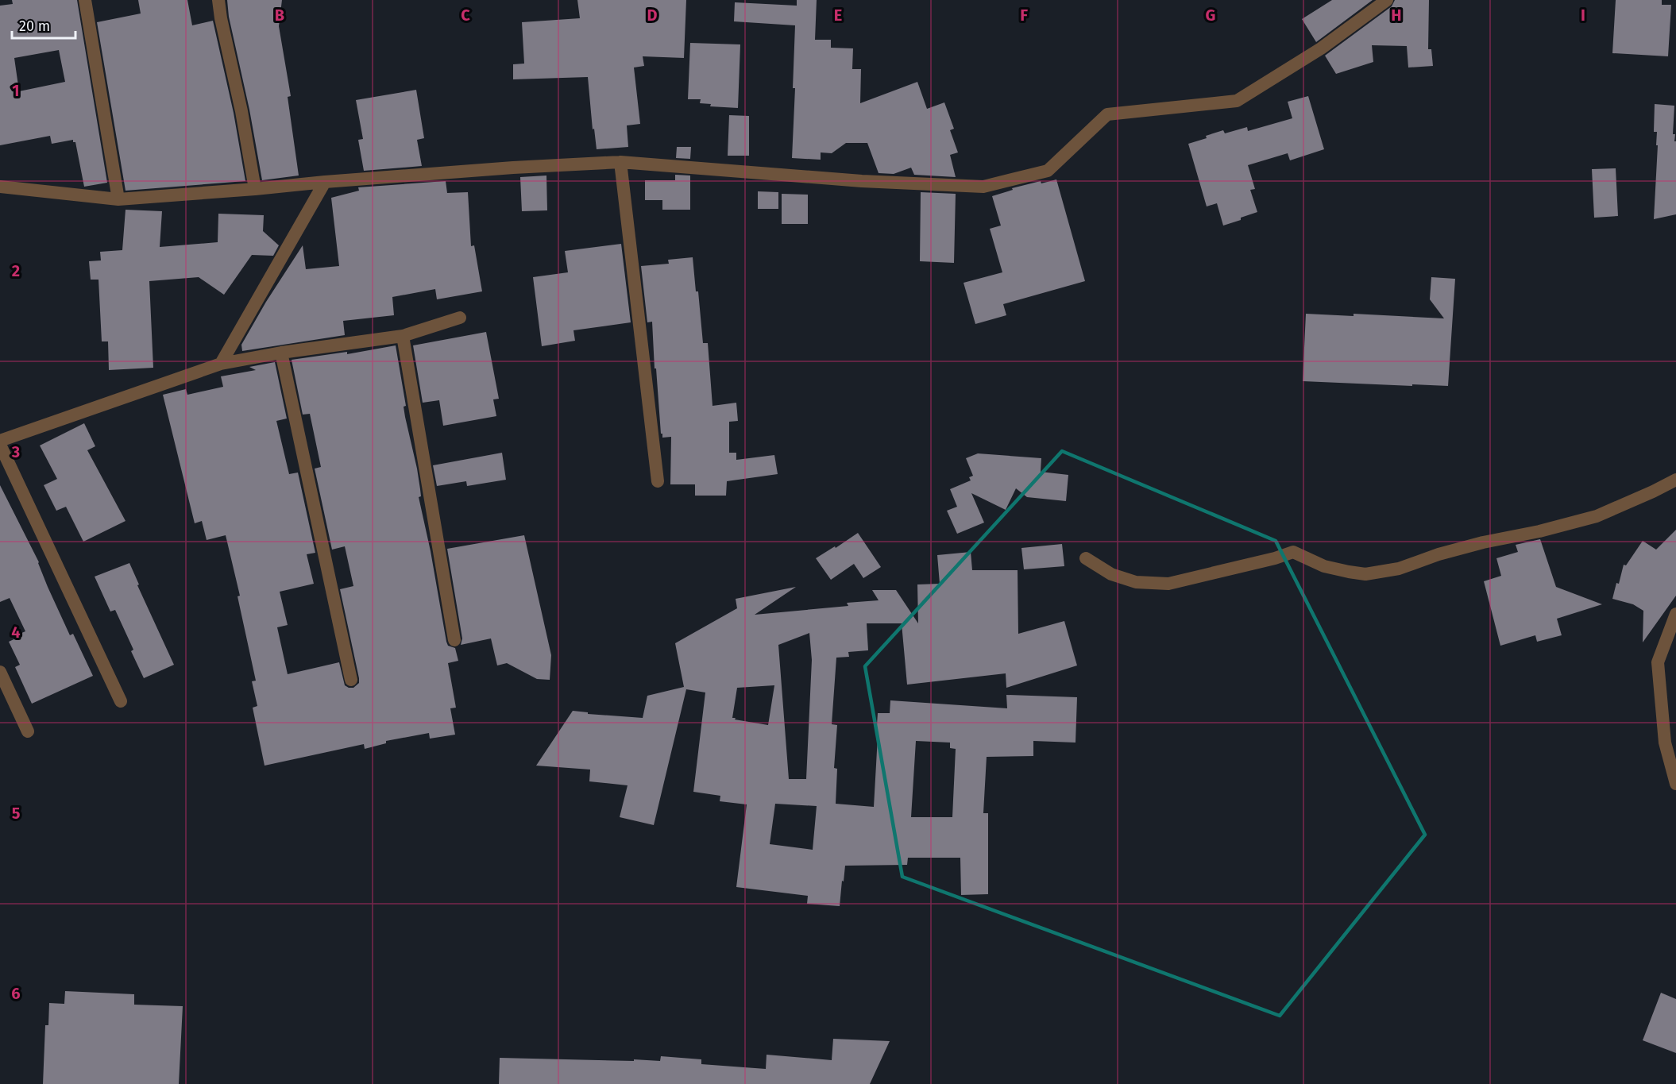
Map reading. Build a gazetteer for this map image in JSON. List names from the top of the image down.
{
  "scale_bar": "20 m",
  "grid": {
    "columns": [
      "B",
      "C",
      "D",
      "E",
      "F",
      "G",
      "H",
      "I"
    ],
    "rows": [
      "1",
      "2",
      "3",
      "4",
      "5",
      "6"
    ]
  }
}
